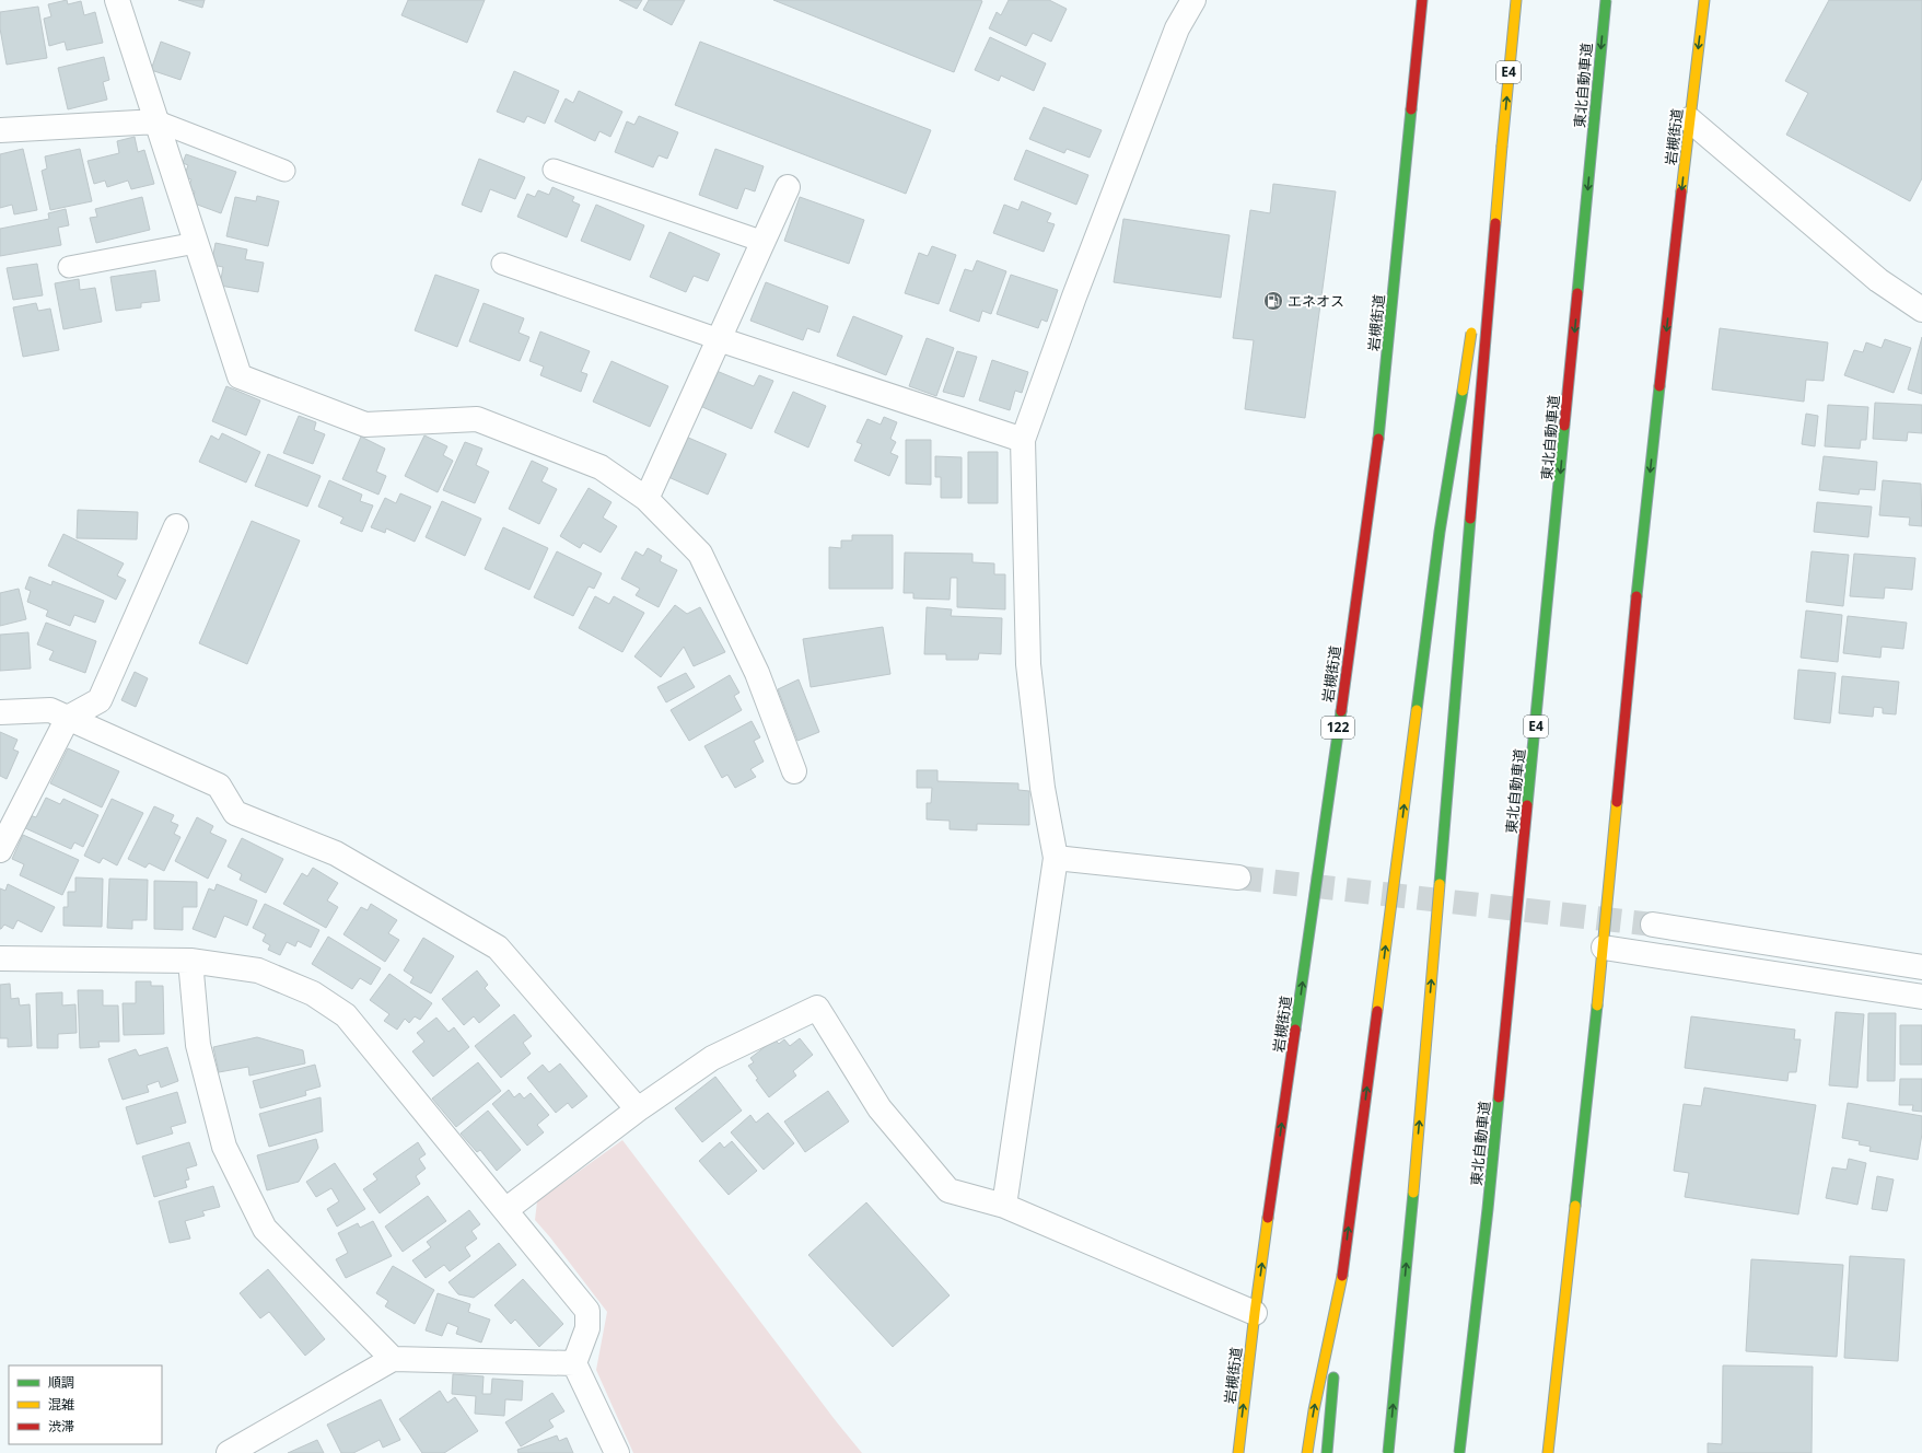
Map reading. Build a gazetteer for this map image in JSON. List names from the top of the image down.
{
  "streets": {
    "highway": [
      "E4",
      "東北自動車道",
      "岩槻街道",
      "122"
    ]
  },
  "places": {
    "fuel station": ["エネオス"]
  },
  "legend": ["順調", "混雑", "渋滞"]
}
